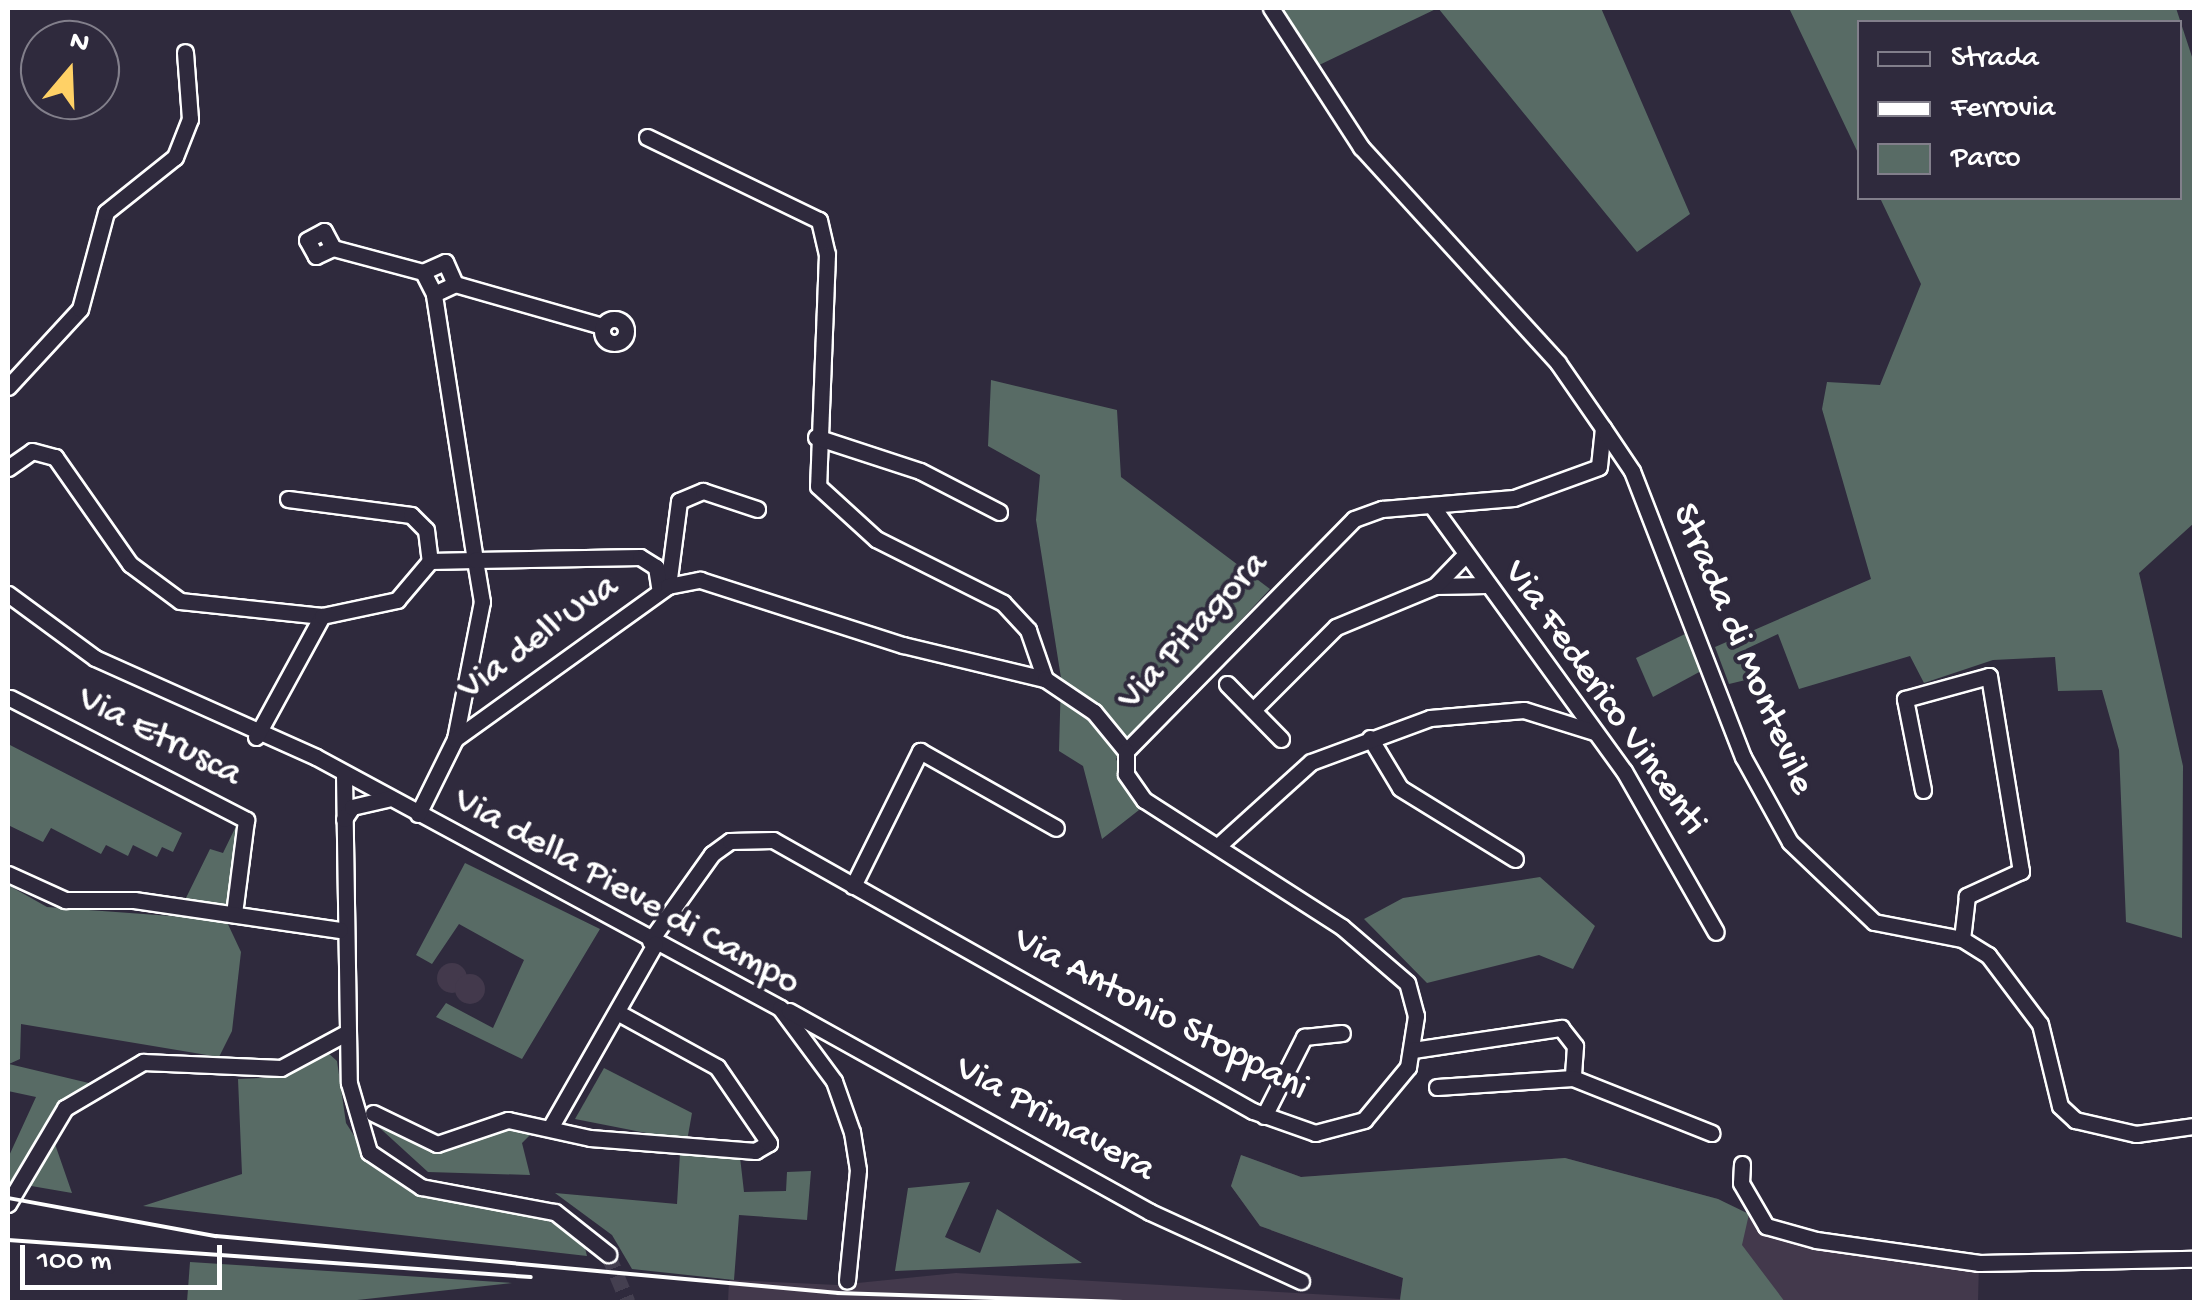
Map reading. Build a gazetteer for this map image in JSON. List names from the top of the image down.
{
  "streets": {
    "street": [
      "Via Pitagora",
      "Via dell'Uva",
      "Strada di Montevile",
      "Via Federico Vincenti",
      "Via Etrusca",
      "Via della Pieve di Campo",
      "Via Antonio Stoppani",
      "Via Primavera"
    ]
  },
  "crossings": [
    ["Via Pitagora", "Via dell'Uva"],
    ["Via Pitagora", "Strada di Montevile"],
    ["Via Pitagora", "Via Federico Vincenti"],
    ["Via Pitagora", "Via Antonio Stoppani"],
    ["Via dell'Uva", "Via della Pieve di Campo"],
    ["Via della Pieve di Campo", "Via Antonio Stoppani"],
    ["Via della Pieve di Campo", "Via Primavera"]
  ],
  "legend": ["Strada", "Ferrovia", "Parco"],
  "scale_bar": "100 m",
  "north": "top"
}
